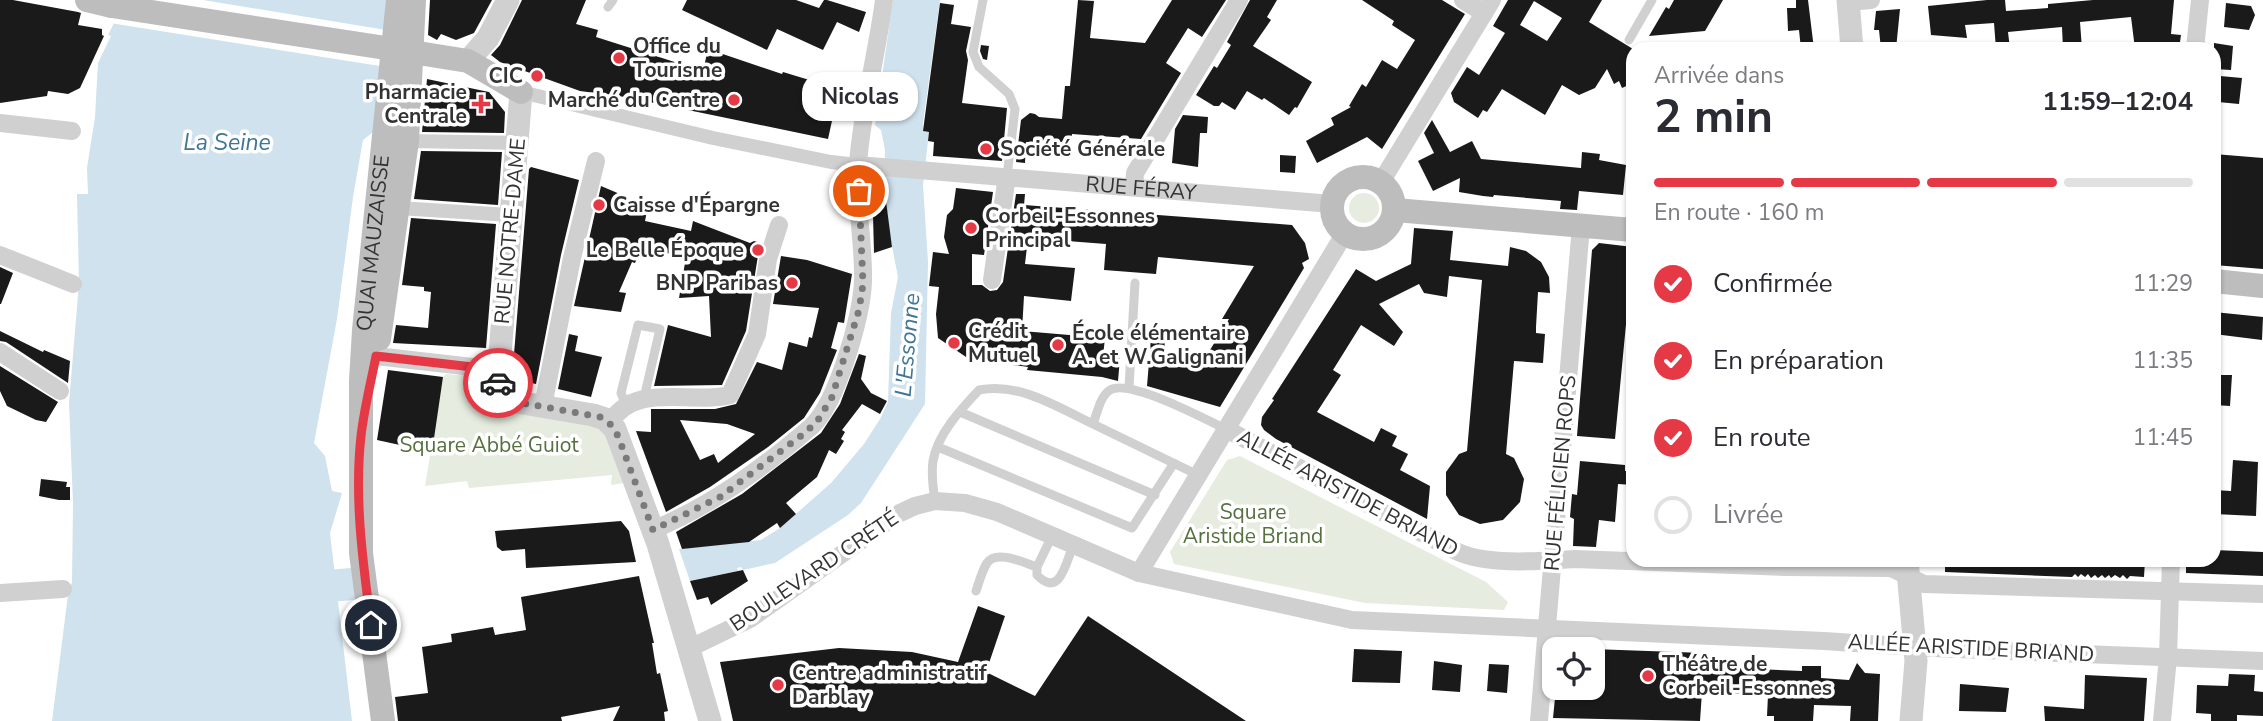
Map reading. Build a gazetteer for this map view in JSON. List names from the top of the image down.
{
  "streets": {
    "main road": ["QUAI MAUZAISSE"],
    "street": [
      "RUE FÉRAY",
      "RUE NOTRE-DAME",
      "RUE FÉLICIEN ROPS",
      "ALLÉE ARISTIDE BRIAND",
      "BOULEVARD CRÉTÉ"
    ]
  },
  "crossings": [
    ["RUE FÉLICIEN ROPS", "ALLÉE ARISTIDE BRIAND"],
    ["ALLÉE ARISTIDE BRIAND", "BOULEVARD CRÉTÉ"]
  ],
  "water": ["La Seine", "L'Essonne"],
  "parks": ["Square Abbé Guiot", "Square Aristide Briand"],
  "places": {
    "other": [
      "Office du Tourisme",
      "CIC",
      "Marché du Centre",
      "Société Générale",
      "Nicolas",
      "Caisse d'Épargne",
      "Corbeil-Essonnes Principal",
      "Le Belle Époque",
      "BNP Paribas",
      "Crédit Mutuel",
      "École élémentaire A. et W.Galignani",
      "Théâtre de Corbeil-Essonnes",
      "Centre administratif Darblay"
    ],
    "health": ["Pharmacie Centrale"]
  },
  "page": {
    "heading": ["2 min", "Arrivée dans", "11:59–12:04"],
    "bubble": "Nicolas",
    "bar": "En route · 160 m",
    "list": [
      ["Confirmée", "11:29"],
      ["En préparation", "11:35"],
      ["En route", "11:45"],
      "Livrée"
    ]
  }
}
